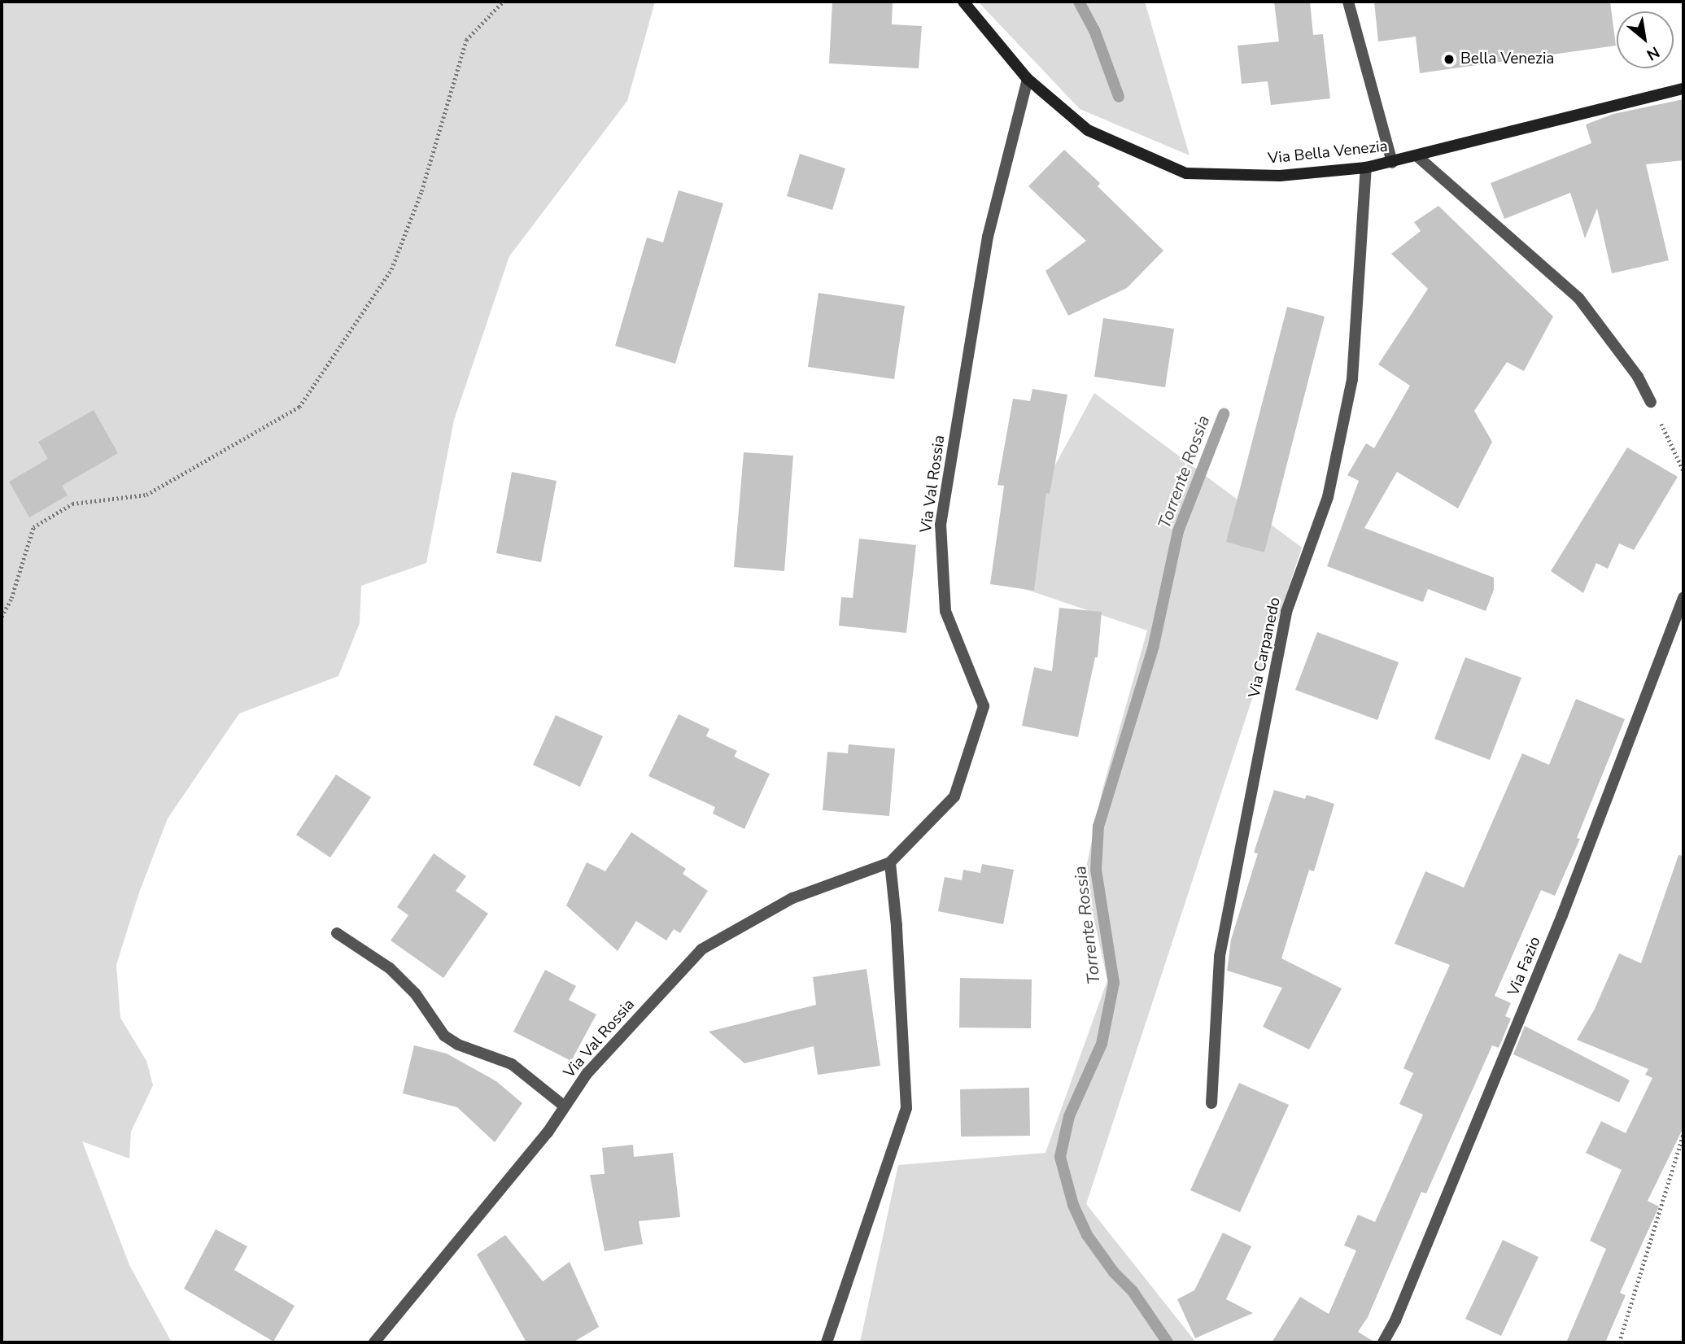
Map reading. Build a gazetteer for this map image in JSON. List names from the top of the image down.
{
  "streets": {
    "main road": ["Via Bella Venezia"],
    "street": ["Via Val Rossia", "Via Carpanedo", "Via Fazio"]
  },
  "crossings": [
    ["Via Bella Venezia", "Via Val Rossia"],
    ["Via Bella Venezia", "Via Carpanedo"]
  ],
  "water": ["Torrente Rossia"],
  "places": ["Bella Venezia"],
  "north": "bottom right"
}
